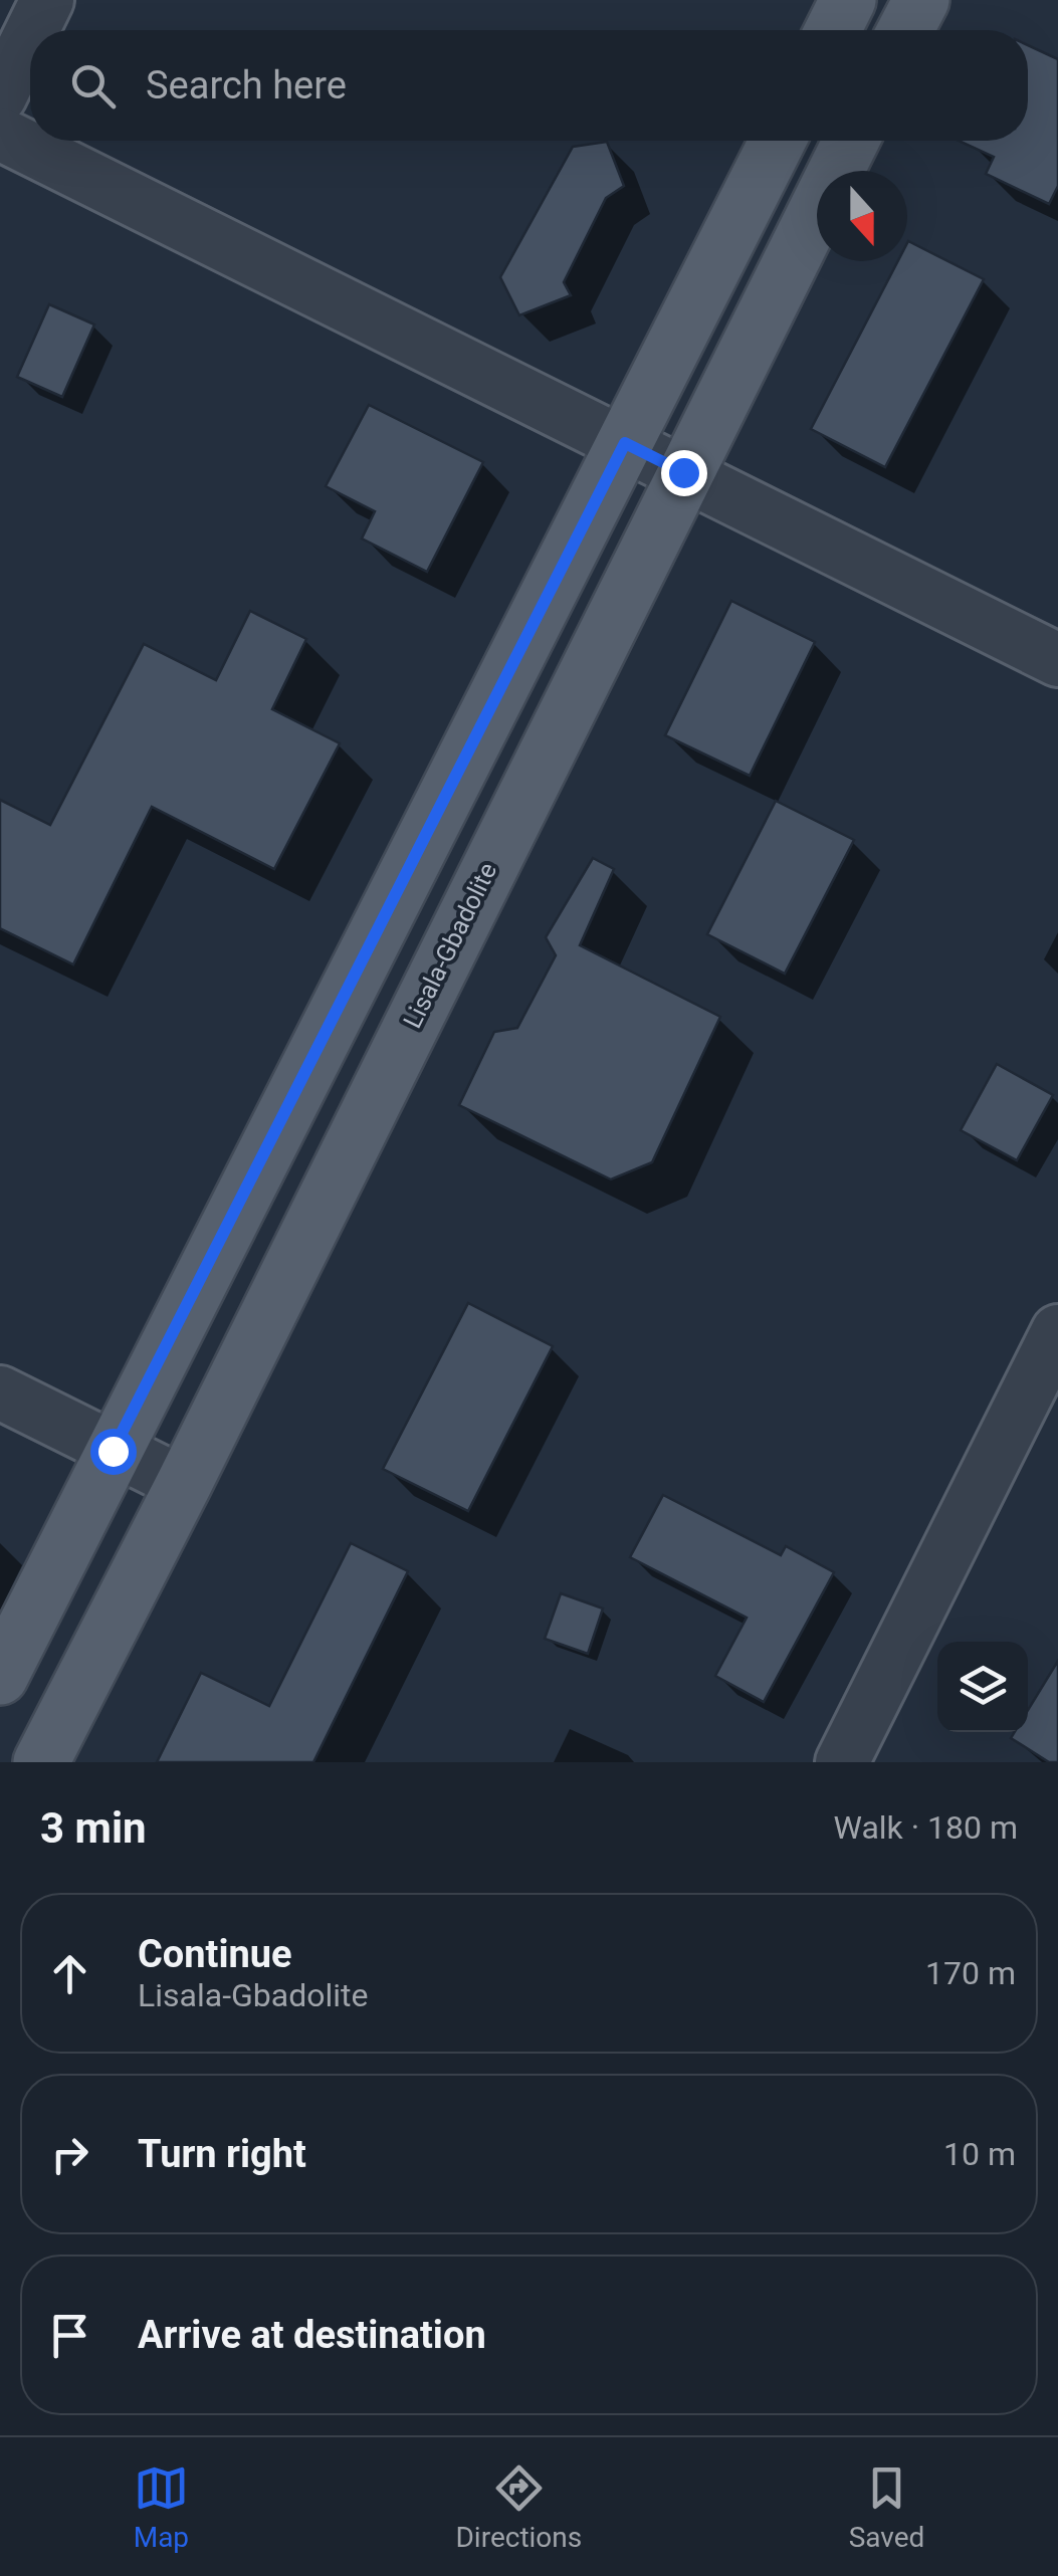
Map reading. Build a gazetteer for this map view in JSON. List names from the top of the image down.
{
  "streets": {
    "main road": ["Lisala-Gbadolite"]
  },
  "north": "bottom",
  "page": {
    "search": "Search here",
    "heading": ["3 min", "Walk · 180 m"],
    "list": [
      ["Continue", "Lisala-Gbadolite", "170 m"],
      ["Turn right", "10 m"],
      "Arrive at destination"
    ],
    "nav": ["Map", "Directions", "Saved"]
  }
}
